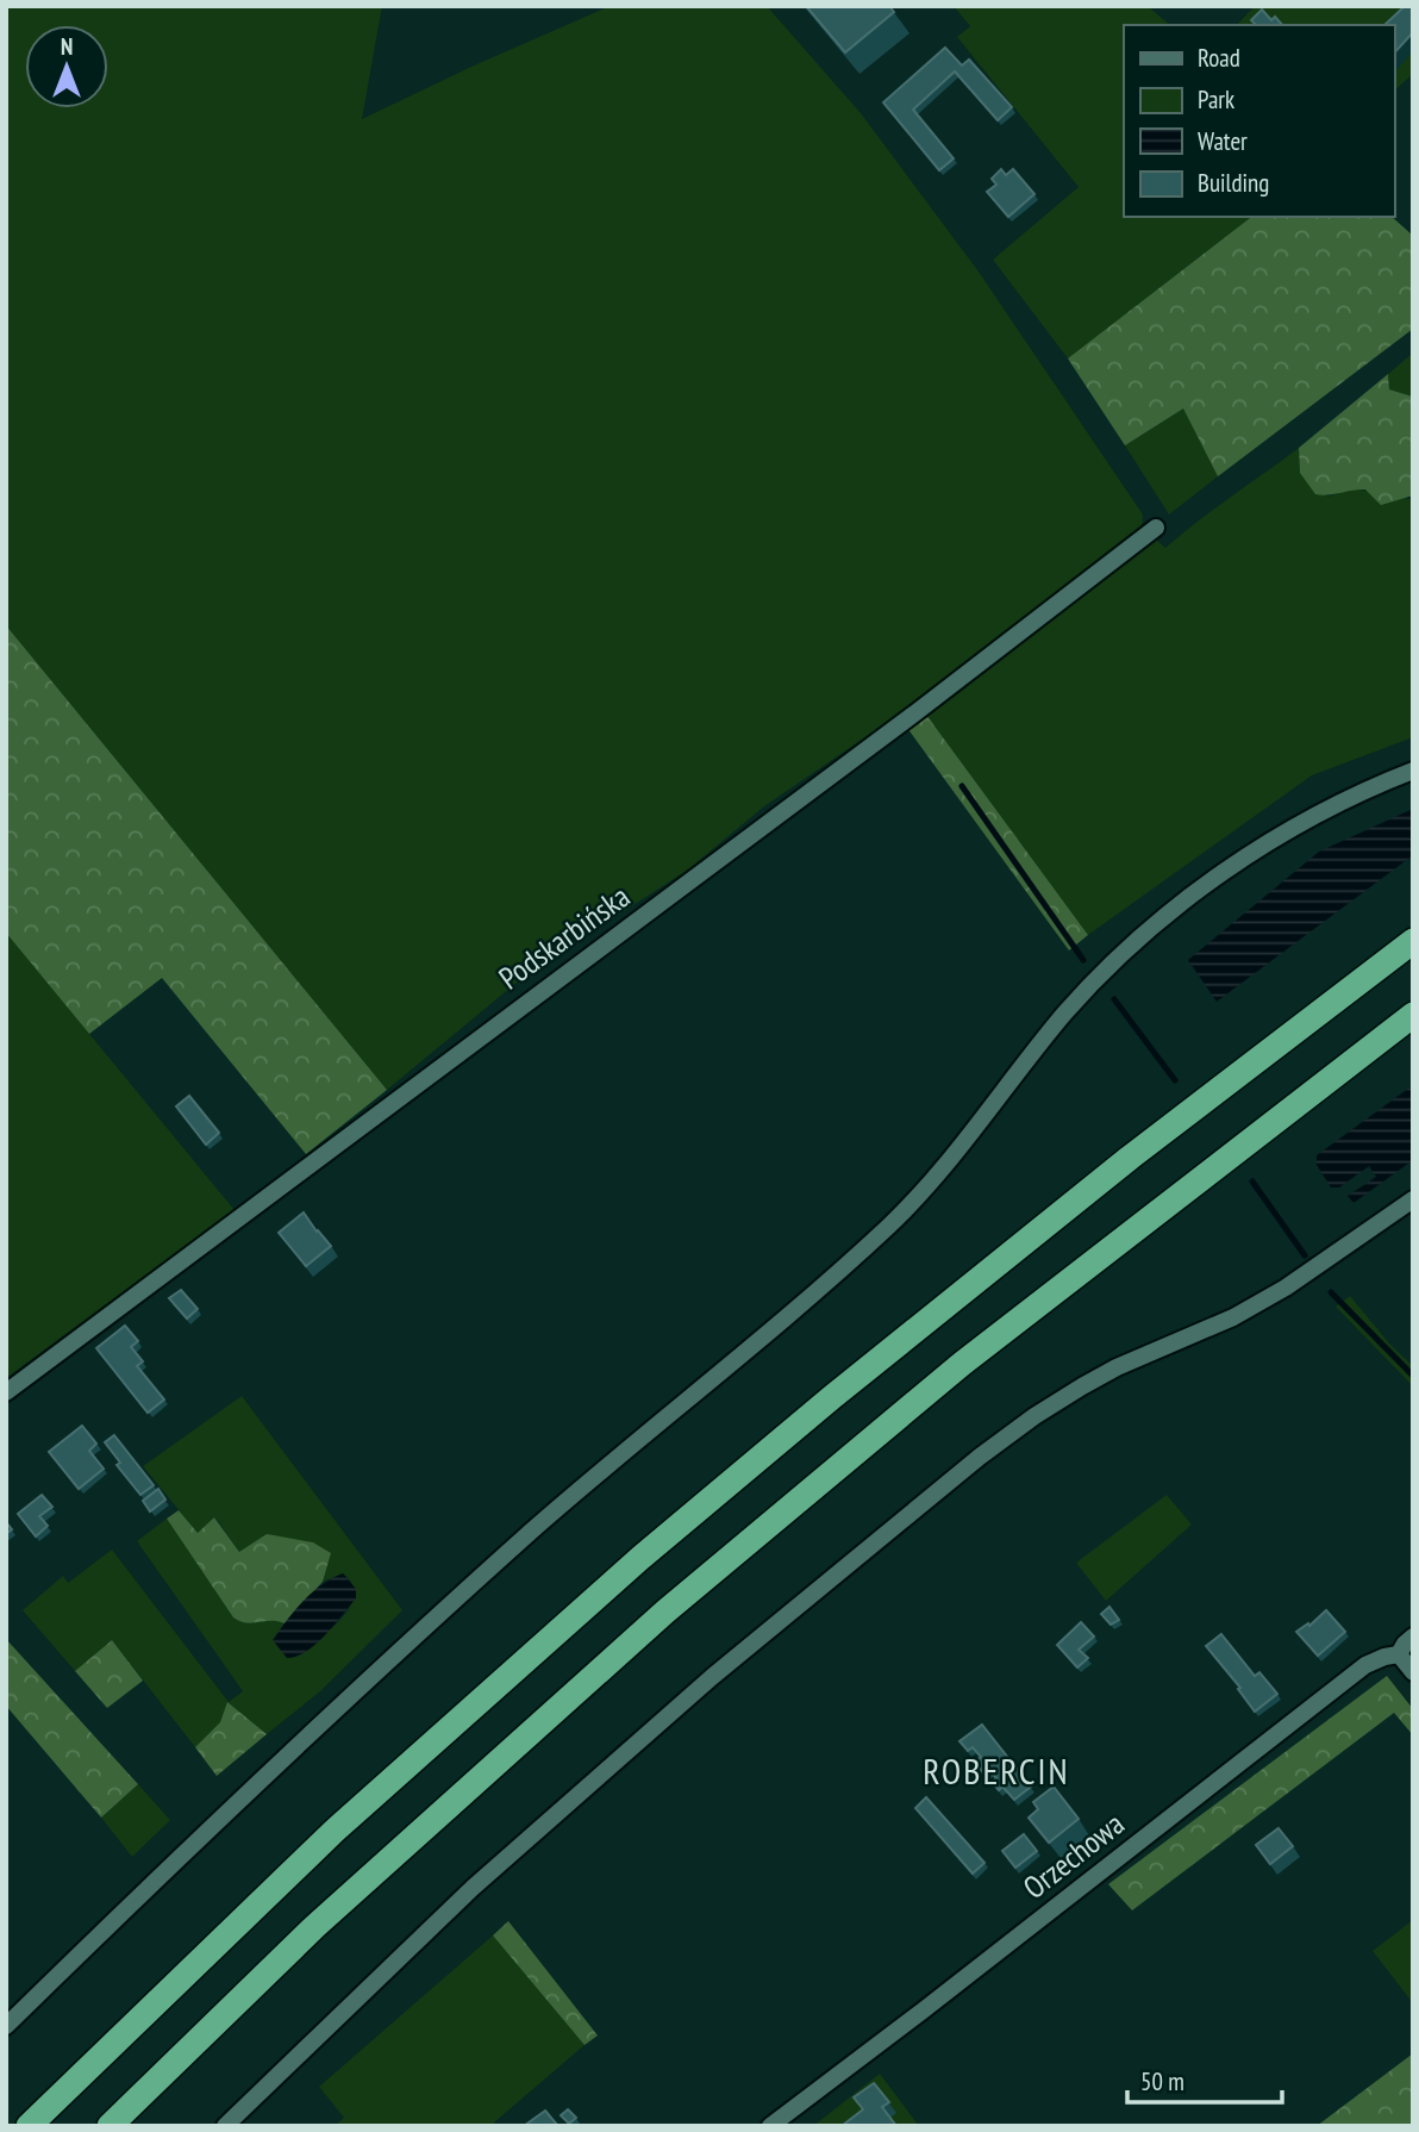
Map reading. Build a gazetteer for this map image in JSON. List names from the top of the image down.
{
  "streets": {
    "street": ["Podskarbińska", "Orzechowa"]
  },
  "districts": ["ROBERCIN"],
  "legend": [
    "Road",
    "Park",
    "Water",
    "Building"
  ],
  "scale_bar": "50 m",
  "north": "top"
}
